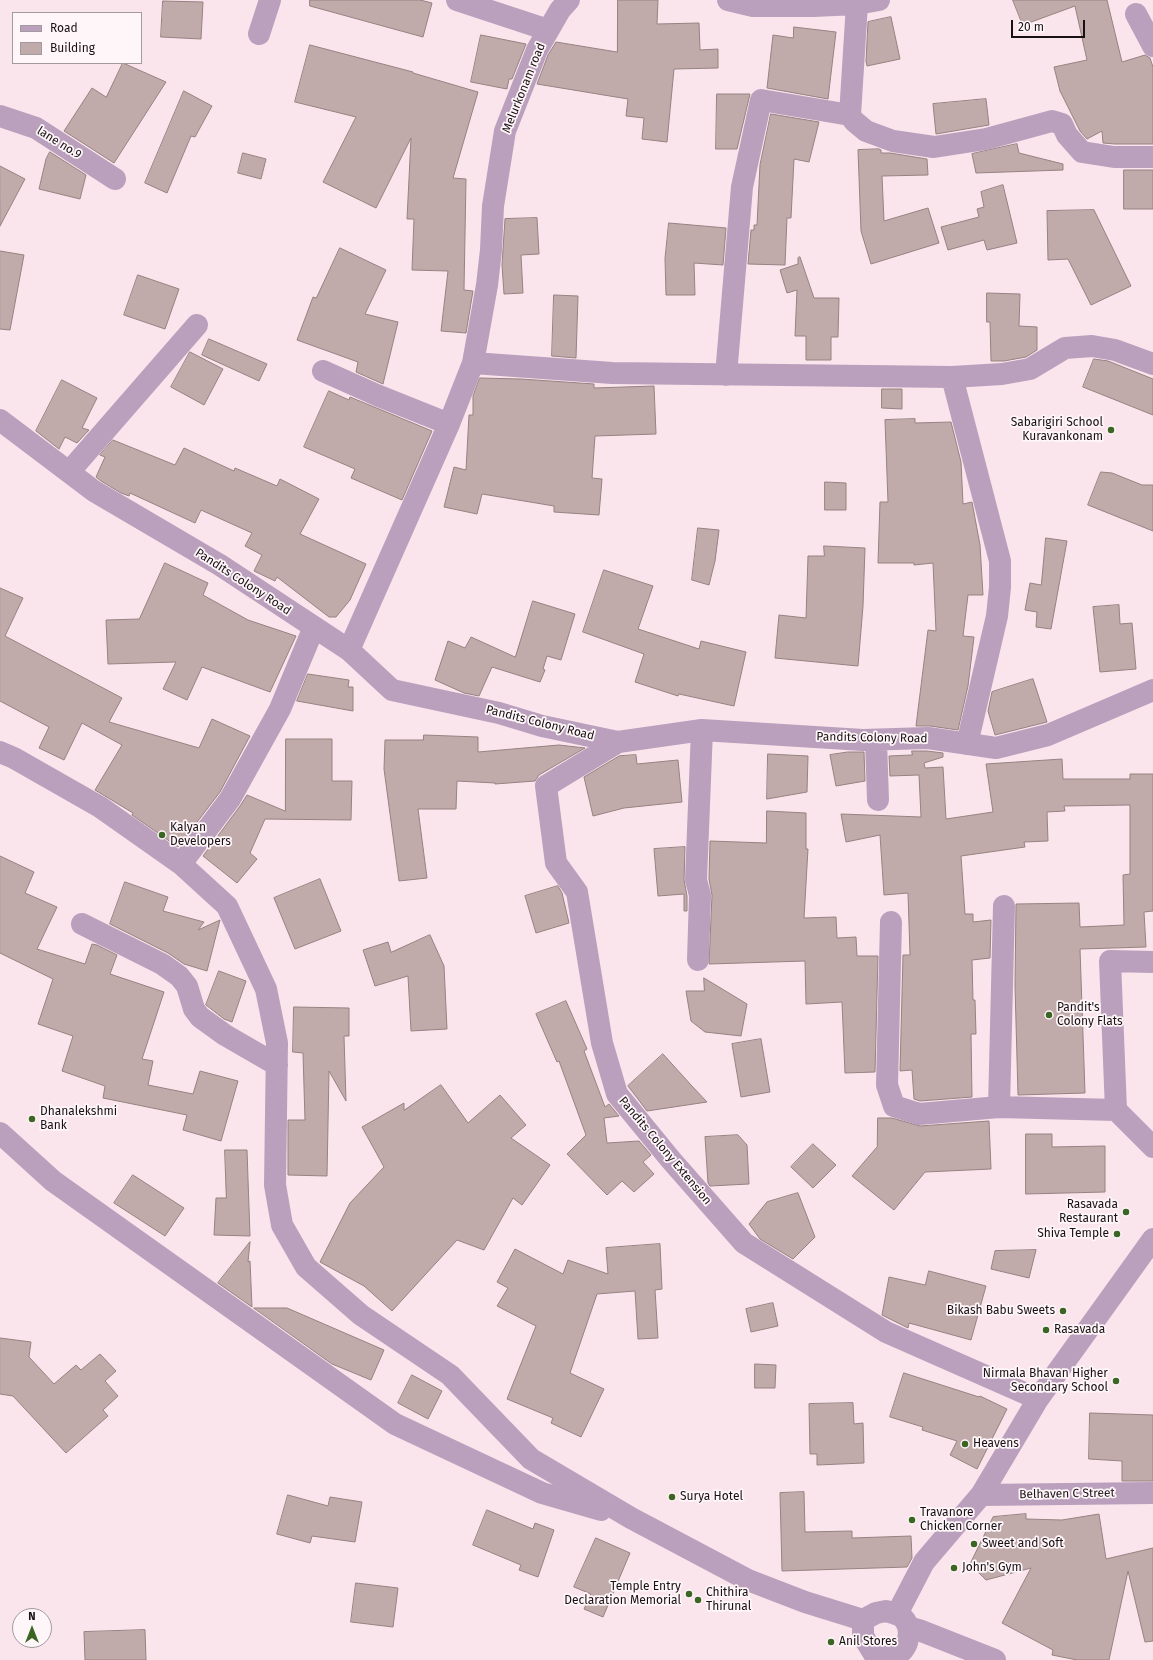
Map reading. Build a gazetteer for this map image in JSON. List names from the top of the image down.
{
  "streets": {
    "street": [
      "Melurkonam road",
      "lane no.9",
      "Pandits Colony Road",
      "Pandits Colony Extension",
      "Belhaven C Street"
    ]
  },
  "crossings": [
    ["Melurkonam road", "Pandits Colony Road"],
    ["Pandits Colony Road", "Pandits Colony Extension"]
  ],
  "places": [
    "Sabarigiri School Kuravankonam",
    "Kalyan Developers",
    "Pandit's Colony Flats",
    "Dhanalekshmi Bank",
    "Rasavada Restaurant",
    "Shiva Temple",
    "Bikash Babu Sweets",
    "Rasavada",
    "Nirmala Bhavan Higher Secondary School",
    "Heavens",
    "Surya Hotel",
    "Travanore Chicken Corner",
    "Sweet and Soft",
    "John's Gym",
    "Temple Entry Declaration Memorial",
    "Chithira Thirunal",
    "Anil Stores"
  ],
  "legend": ["Road", "Building"],
  "scale_bar": "20 m",
  "north": "top"
}
